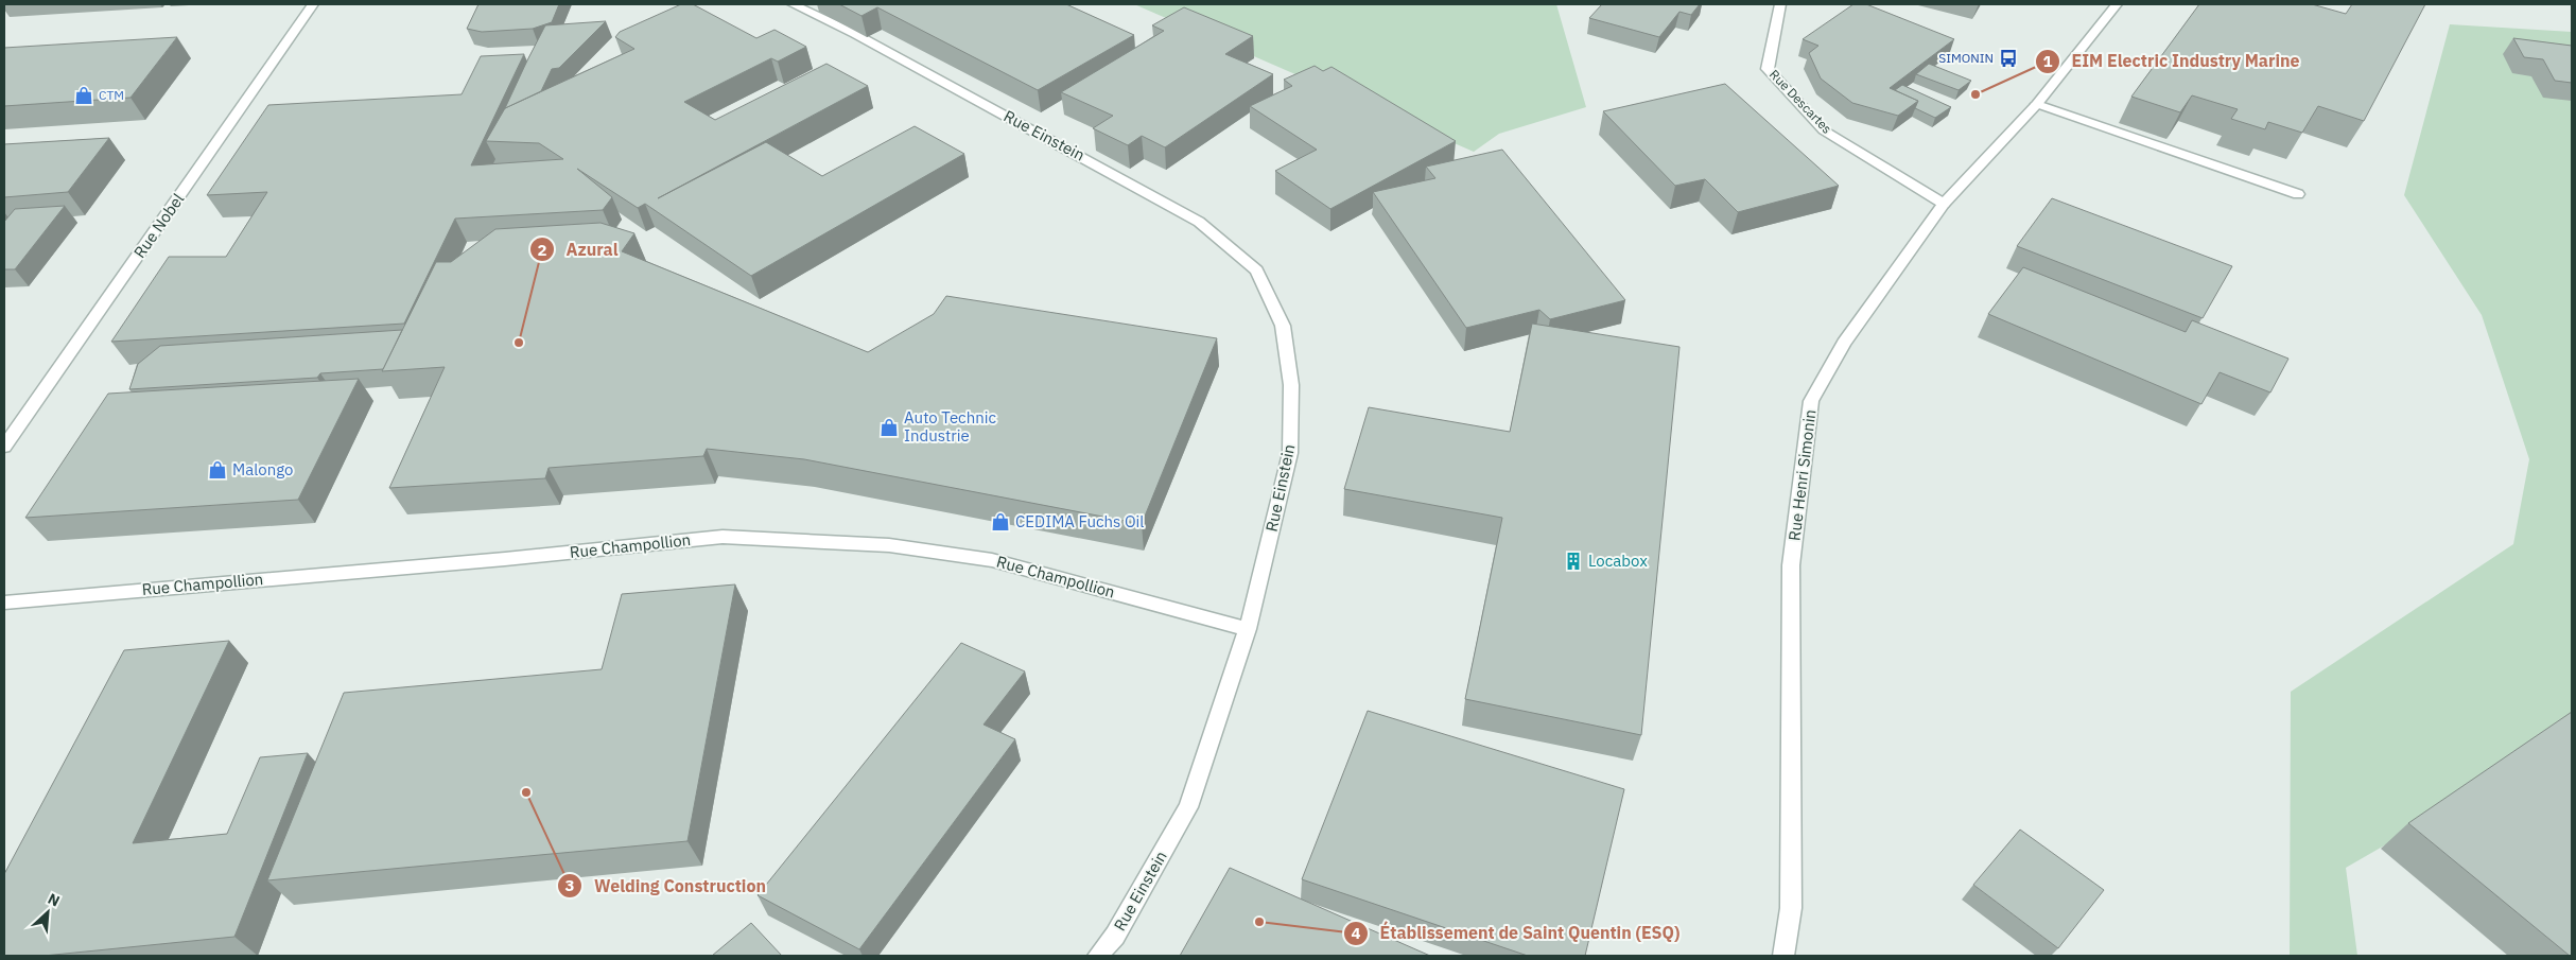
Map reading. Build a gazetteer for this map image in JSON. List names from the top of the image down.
{
  "streets": {
    "street": [
      "Rue Descartes",
      "Rue Einstein",
      "Rue Nobel",
      "Rue Henri Simonin",
      "Rue Champollion"
    ]
  },
  "crossings": [
    ["Rue Descartes", "Rue Henri Simonin"],
    ["Rue Einstein", "Rue Champollion"]
  ],
  "places": {
    "bus stop": ["SIMONIN"],
    "other": [
      "EIM Electric Industry Marine",
      "Azural",
      "Welding Construction",
      "Établissement de Saint Quentin (ESQ)"
    ],
    "shop": [
      "CTM",
      "Auto Technic Industrie",
      "Malongo",
      "CEDIMA Fuchs Oil"
    ],
    "building": ["Locabox"]
  },
  "north": "top right"
}
